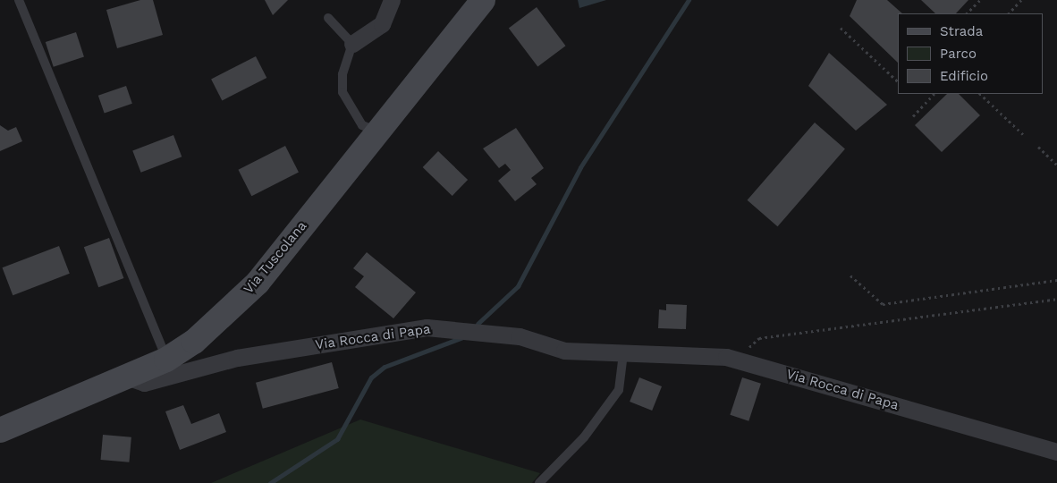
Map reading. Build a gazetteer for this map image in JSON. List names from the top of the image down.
{
  "streets": {
    "main road": ["Via Tuscolana"],
    "street": ["Via Rocca di Papa"]
  },
  "crossings": [
    ["Via Tuscolana", "Via Rocca di Papa"]
  ],
  "legend": ["Strada", "Parco", "Edificio"]
}
